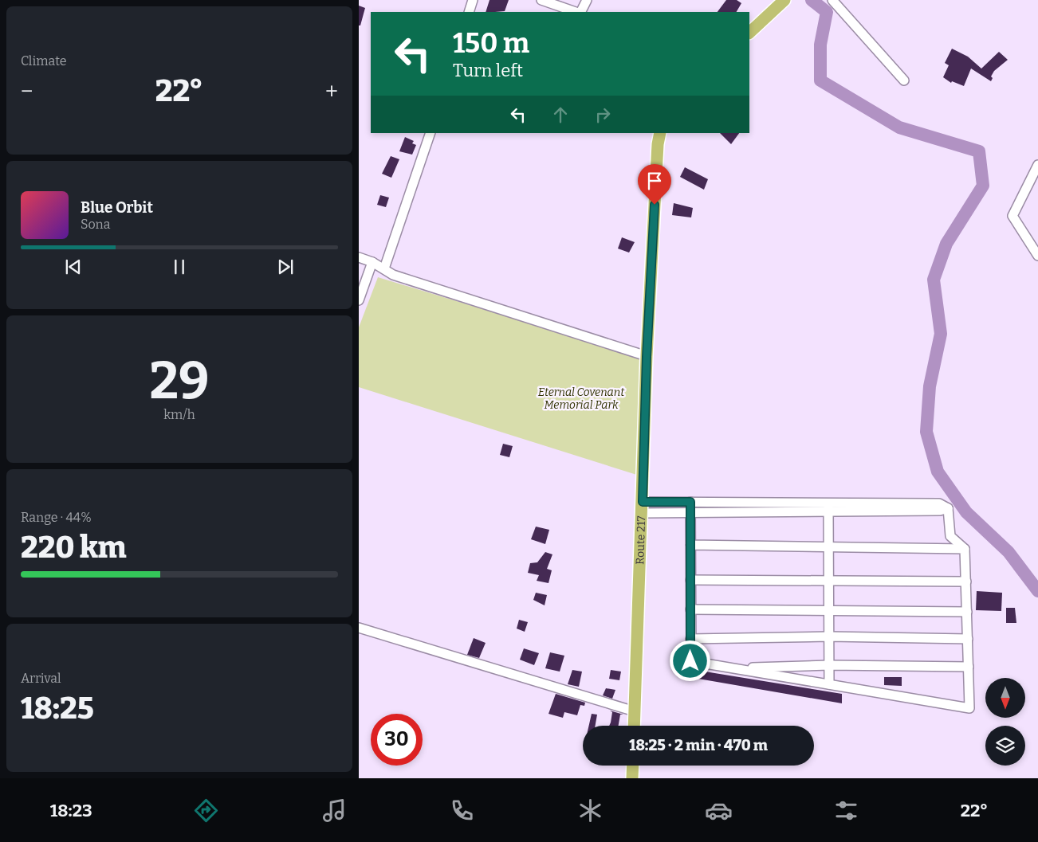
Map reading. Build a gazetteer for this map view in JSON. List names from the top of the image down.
{
  "streets": {
    "main road": ["Route 217"]
  },
  "parks": ["Eternal Covenant Memorial Park"],
  "north": "bottom",
  "page": {
    "tile": [
      "Climate",
      ["29", "km/h"],
      ["Range · 44%", "220 km"],
      ["Arrival", "18:25"]
    ],
    "turn": ["150 m", "Turn left"],
    "heat": ["−", "22°", "+"],
    "song": ["Blue Orbit", "Sona"],
    "limit": "30",
    "trip": "18:25 · 2 min · 470 m",
    "tabs": ["18:23", "22°"]
  }
}
